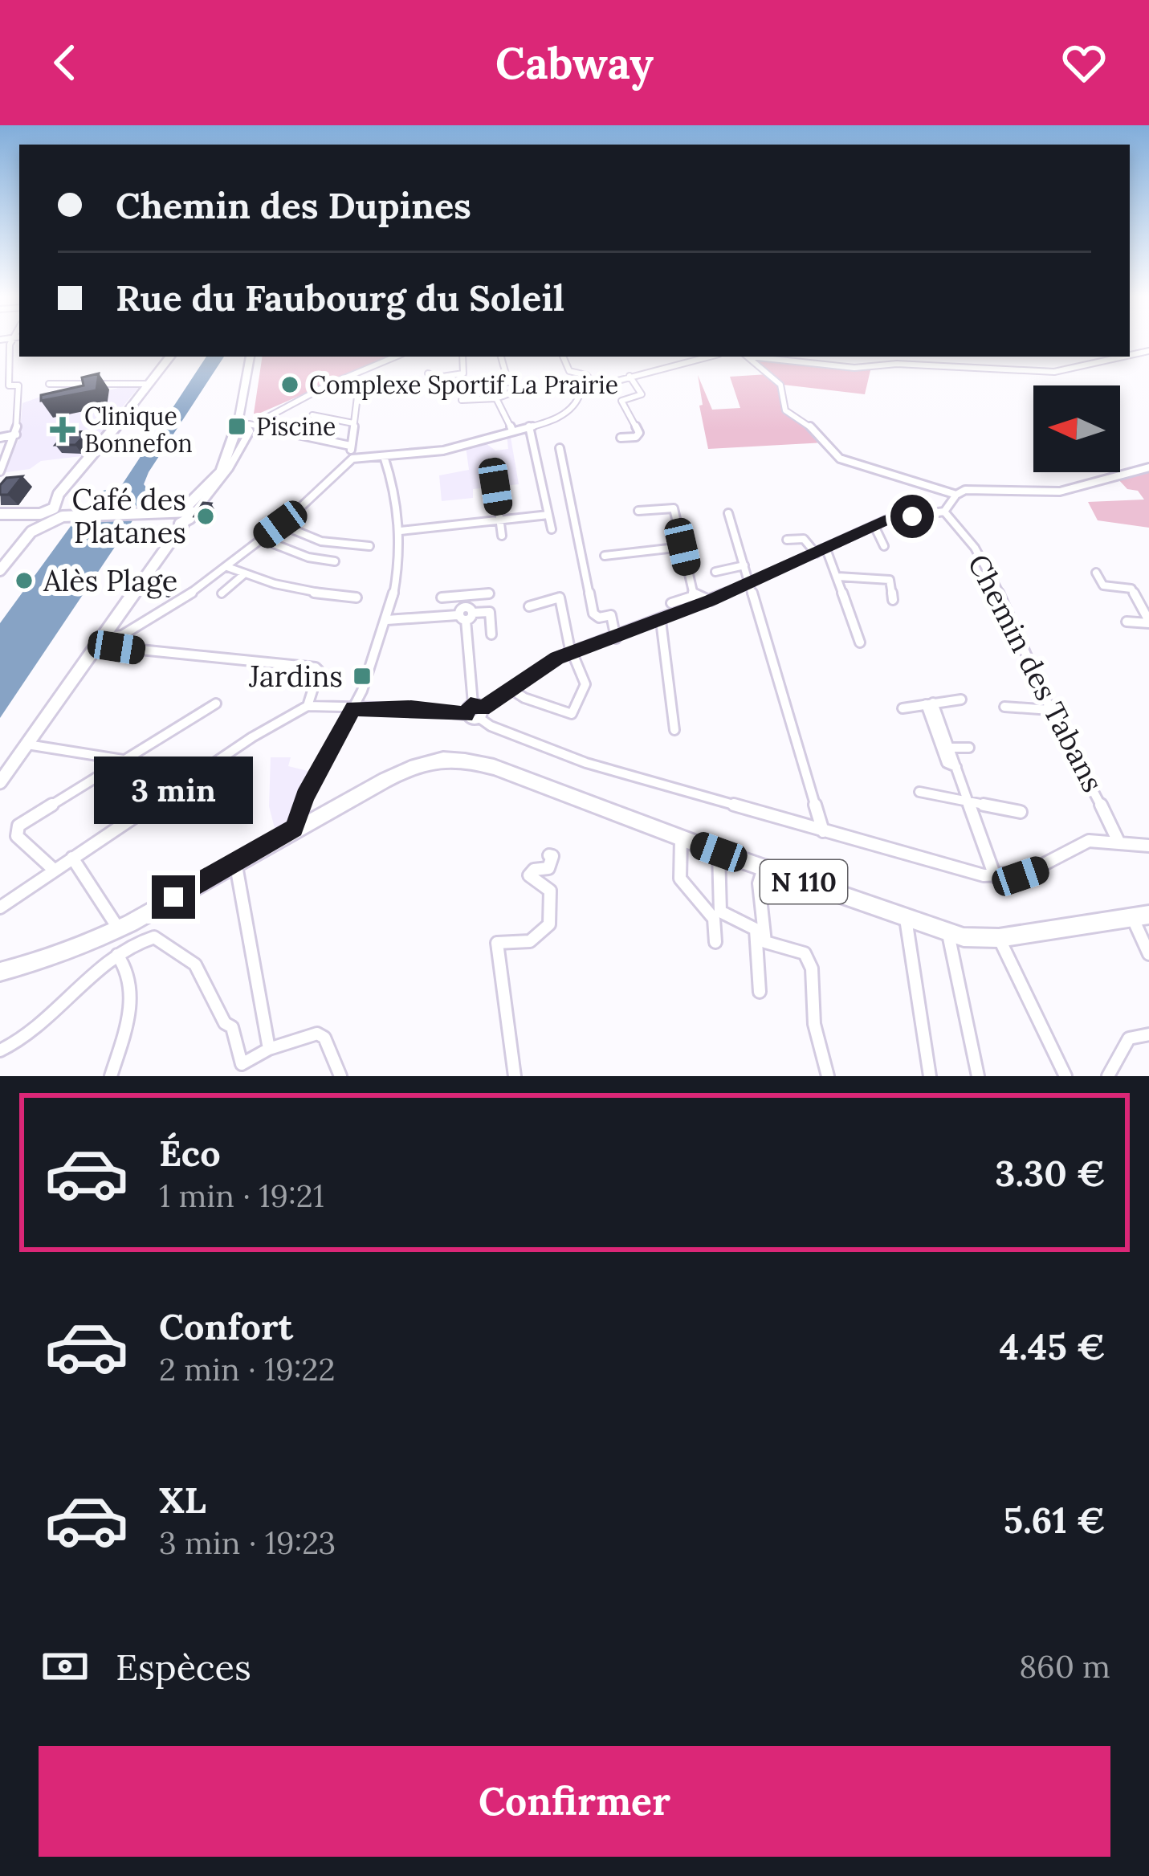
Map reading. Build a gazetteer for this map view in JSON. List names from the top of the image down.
{
  "streets": {
    "main road": ["N 110"],
    "street": ["Chemin des Tabans"]
  },
  "places": {
    "other": ["Complexe Sportif La Prairie", "Café des Platanes", "Alès Plage"],
    "transit": ["Piscine", "Jardins"],
    "health": ["Clinique Bonnefon"]
  },
  "north": "left",
  "page": {
    "header": "Cabway",
    "banner": ["Chemin des Dupines", "Rue du Faubourg du Soleil"],
    "bubble": "3 min",
    "list": [
      {
        "name": "Éco",
        "note": "1 min · 19:21",
        "value": "3.30 €"
      },
      {
        "name": "Confort",
        "note": "2 min · 19:22",
        "value": "4.45 €"
      },
      {
        "name": "XL",
        "note": "3 min · 19:23",
        "value": "5.61 €"
      }
    ],
    "pay": ["Espèces", "860 m"],
    "buttons": "Confirmer"
  }
}
